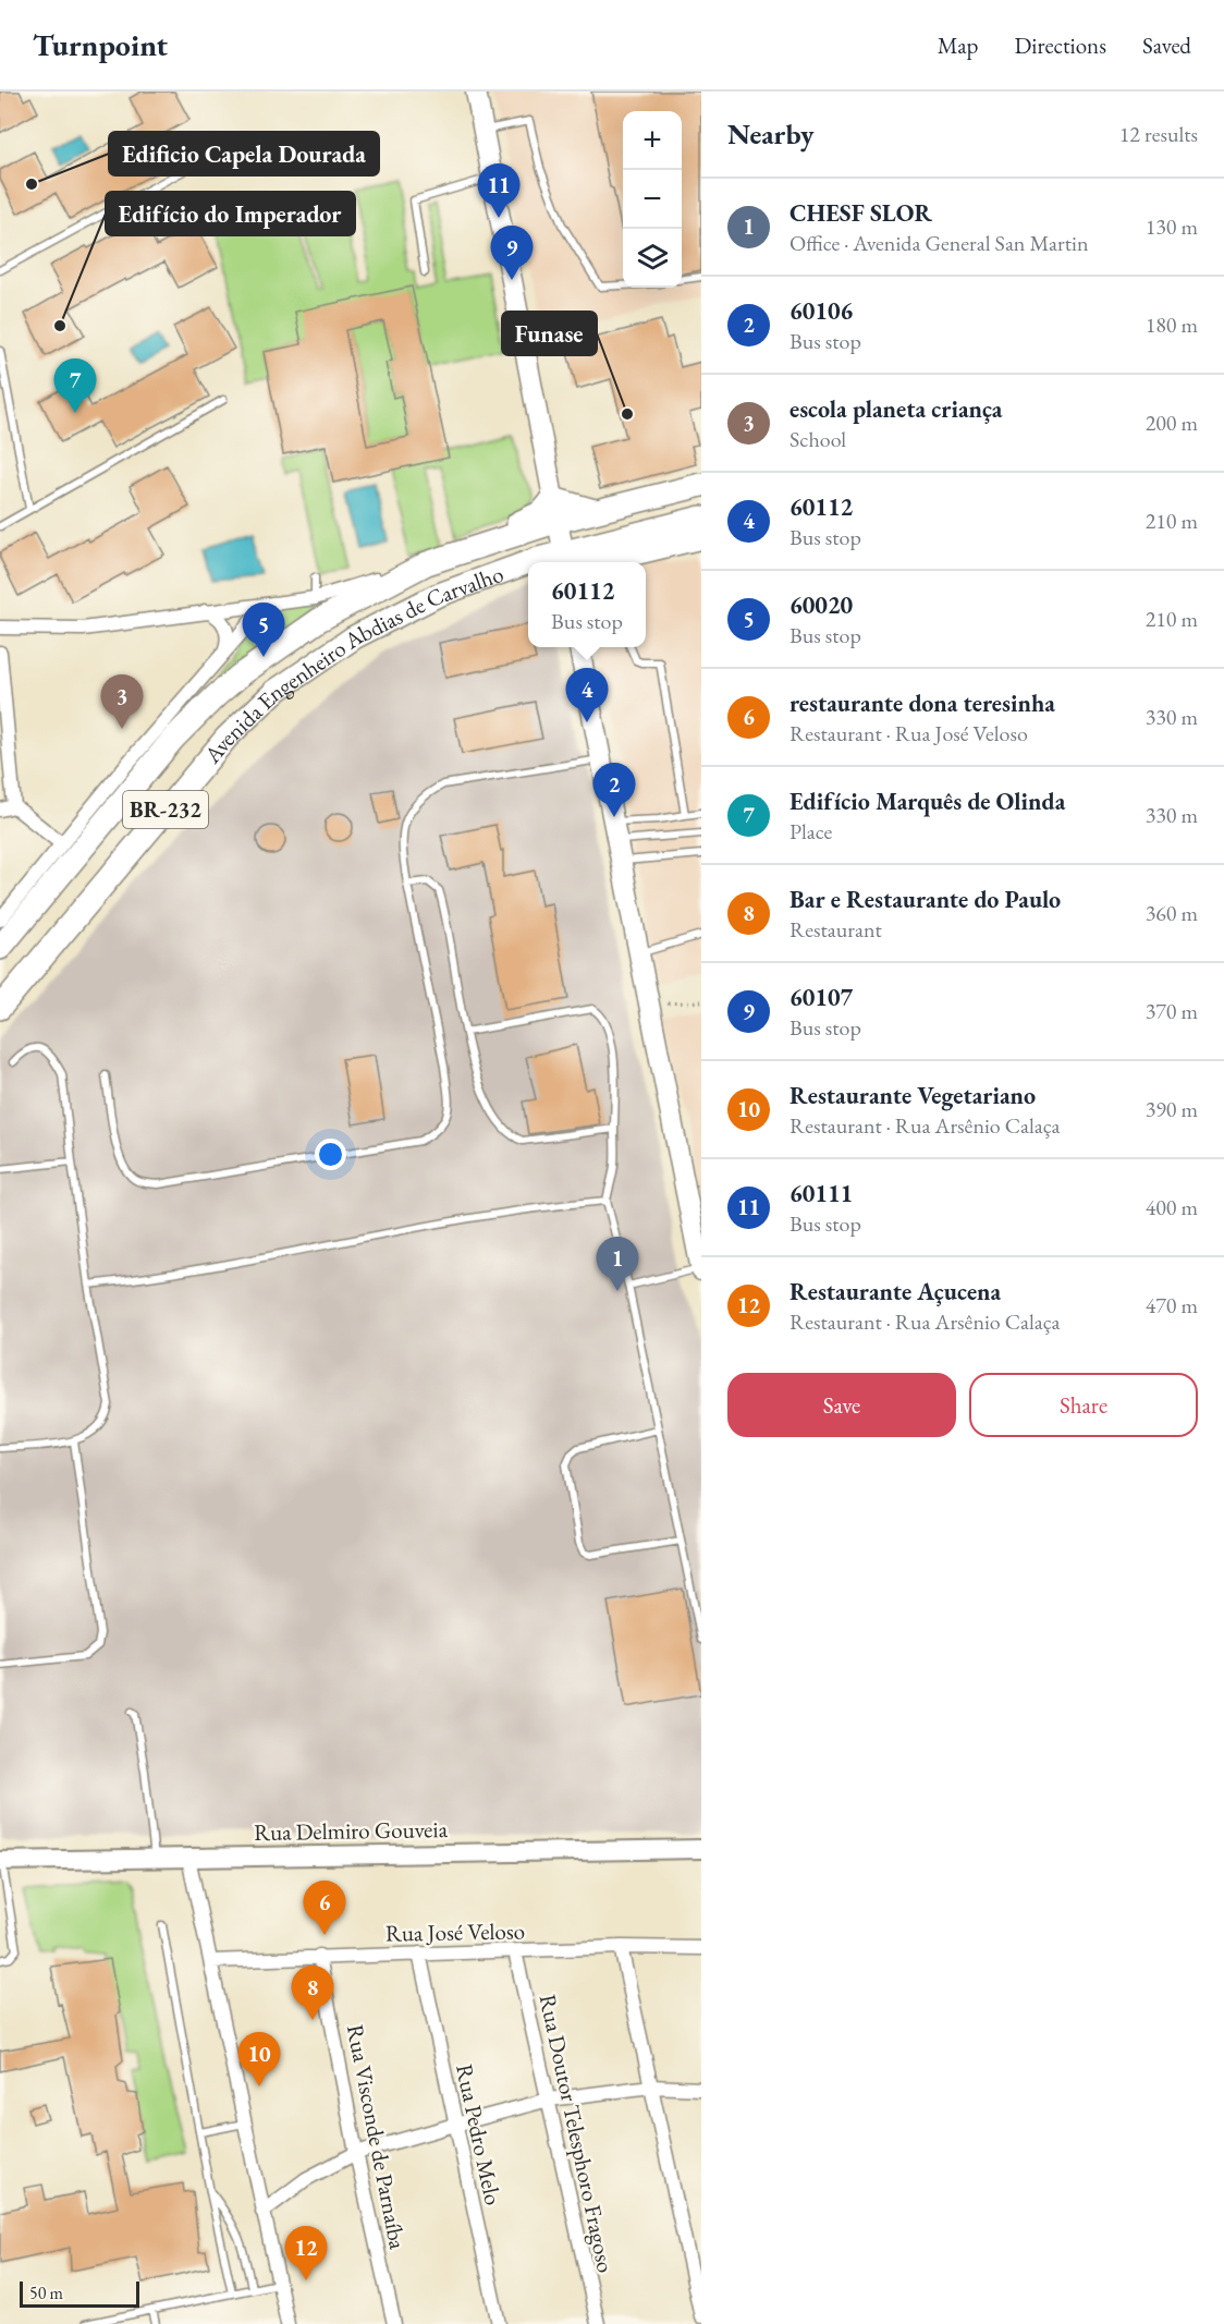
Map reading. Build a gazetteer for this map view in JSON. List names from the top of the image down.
{
  "streets": {
    "highway": ["Avenida Engenheiro Abdias de Carvalho", "BR-232"],
    "street": [
      "Rua Delmiro Gouveia",
      "Rua José Veloso",
      "Rua Doutor Telesphoro Fragoso",
      "Rua Pedro Melo",
      "Rua Visconde de Parnaíba"
    ]
  },
  "crossings": [
    ["Rua José Veloso", "Rua Doutor Telesphoro Fragoso"],
    ["Rua José Veloso", "Rua Pedro Melo"],
    ["Rua José Veloso", "Rua Visconde de Parnaíba"]
  ],
  "places": ["Edificio Capela Dourada", "Edifício do Imperador", "Funase"],
  "scale_bar": "50 m",
  "page": {
    "header": "Turnpoint",
    "nav": ["Map", "Directions", "Saved"],
    "heading": ["Nearby", "12 results"],
    "map_buttons": ["+", "−"],
    "pins": [
      "11",
      "9",
      "7",
      "5",
      "4",
      "3",
      "2",
      "1",
      "6",
      "8",
      "10",
      "12"
    ],
    "list": [
      {
        "mark": "1",
        "name": "CHESF SLOR",
        "note": "Office · Avenida General San Martin",
        "value": "130 m"
      },
      {
        "mark": "2",
        "name": "60106",
        "note": "Bus stop",
        "value": "180 m"
      },
      {
        "mark": "3",
        "name": "escola planeta criança",
        "note": "School",
        "value": "200 m"
      },
      {
        "mark": "4",
        "name": "60112",
        "note": "Bus stop",
        "value": "210 m"
      },
      {
        "mark": "5",
        "name": "60020",
        "note": "Bus stop",
        "value": "210 m"
      },
      {
        "mark": "6",
        "name": "restaurante dona teresinha",
        "note": "Restaurant · Rua José Veloso",
        "value": "330 m"
      },
      {
        "mark": "7",
        "name": "Edifício Marquês de Olinda",
        "note": "Place",
        "value": "330 m"
      },
      {
        "mark": "8",
        "name": "Bar e Restaurante do Paulo",
        "note": "Restaurant",
        "value": "360 m"
      },
      {
        "mark": "9",
        "name": "60107",
        "note": "Bus stop",
        "value": "370 m"
      },
      {
        "mark": "10",
        "name": "Restaurante Vegetariano",
        "note": "Restaurant · Rua Arsênio Calaça",
        "value": "390 m"
      },
      {
        "mark": "11",
        "name": "60111",
        "note": "Bus stop",
        "value": "400 m"
      },
      {
        "mark": "12",
        "name": "Restaurante Açucena",
        "note": "Restaurant · Rua Arsênio Calaça",
        "value": "470 m"
      }
    ],
    "popup": ["60112", "Bus stop"],
    "buttons": ["Save", "Share"],
    "scale": "50 m"
  }
}
